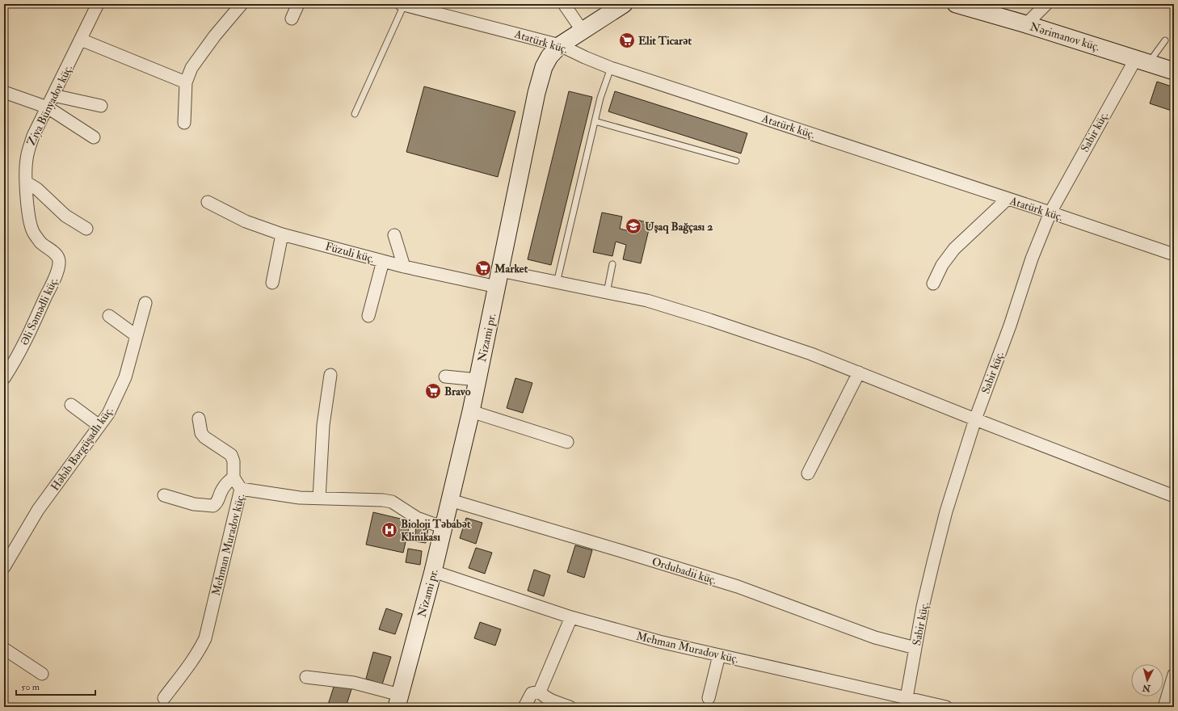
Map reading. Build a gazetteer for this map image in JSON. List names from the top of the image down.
{
  "streets": {
    "street": [
      "Nərimanov küç.",
      "Atatürk küç.",
      "Ziya Bünyadov küç.",
      "Sabir küç.",
      "Füzuli küç.",
      "Əli Səmədli küç.",
      "Nizami pr.",
      "Həbib Bərgüşadlı küç.",
      "Mehman Muradov küç.",
      "Ordubadii küç."
    ]
  },
  "crossings": [
    ["Nərimanov küç.", "Sabir küç."],
    ["Atatürk küç.", "Sabir küç."],
    ["Atatürk küç.", "Nizami pr."],
    ["Ziya Bünyadov küç.", "Əli Səmədli küç."],
    ["Sabir küç.", "Füzuli küç."],
    ["Sabir küç.", "Mehman Muradov küç."],
    ["Sabir küç.", "Ordubadii küç."],
    ["Füzuli küç.", "Nizami pr."],
    ["Nizami pr.", "Mehman Muradov küç."],
    ["Nizami pr.", "Ordubadii küç."]
  ],
  "places": {
    "supermarket": ["Elit Ticarət", "Market", "Bravo"],
    "school or university": ["Uşaq Bağçası 2"],
    "hospital": ["Bioloji Təbabət Klinikası"]
  },
  "scale_bar": "50 m",
  "north": "bottom"
}
